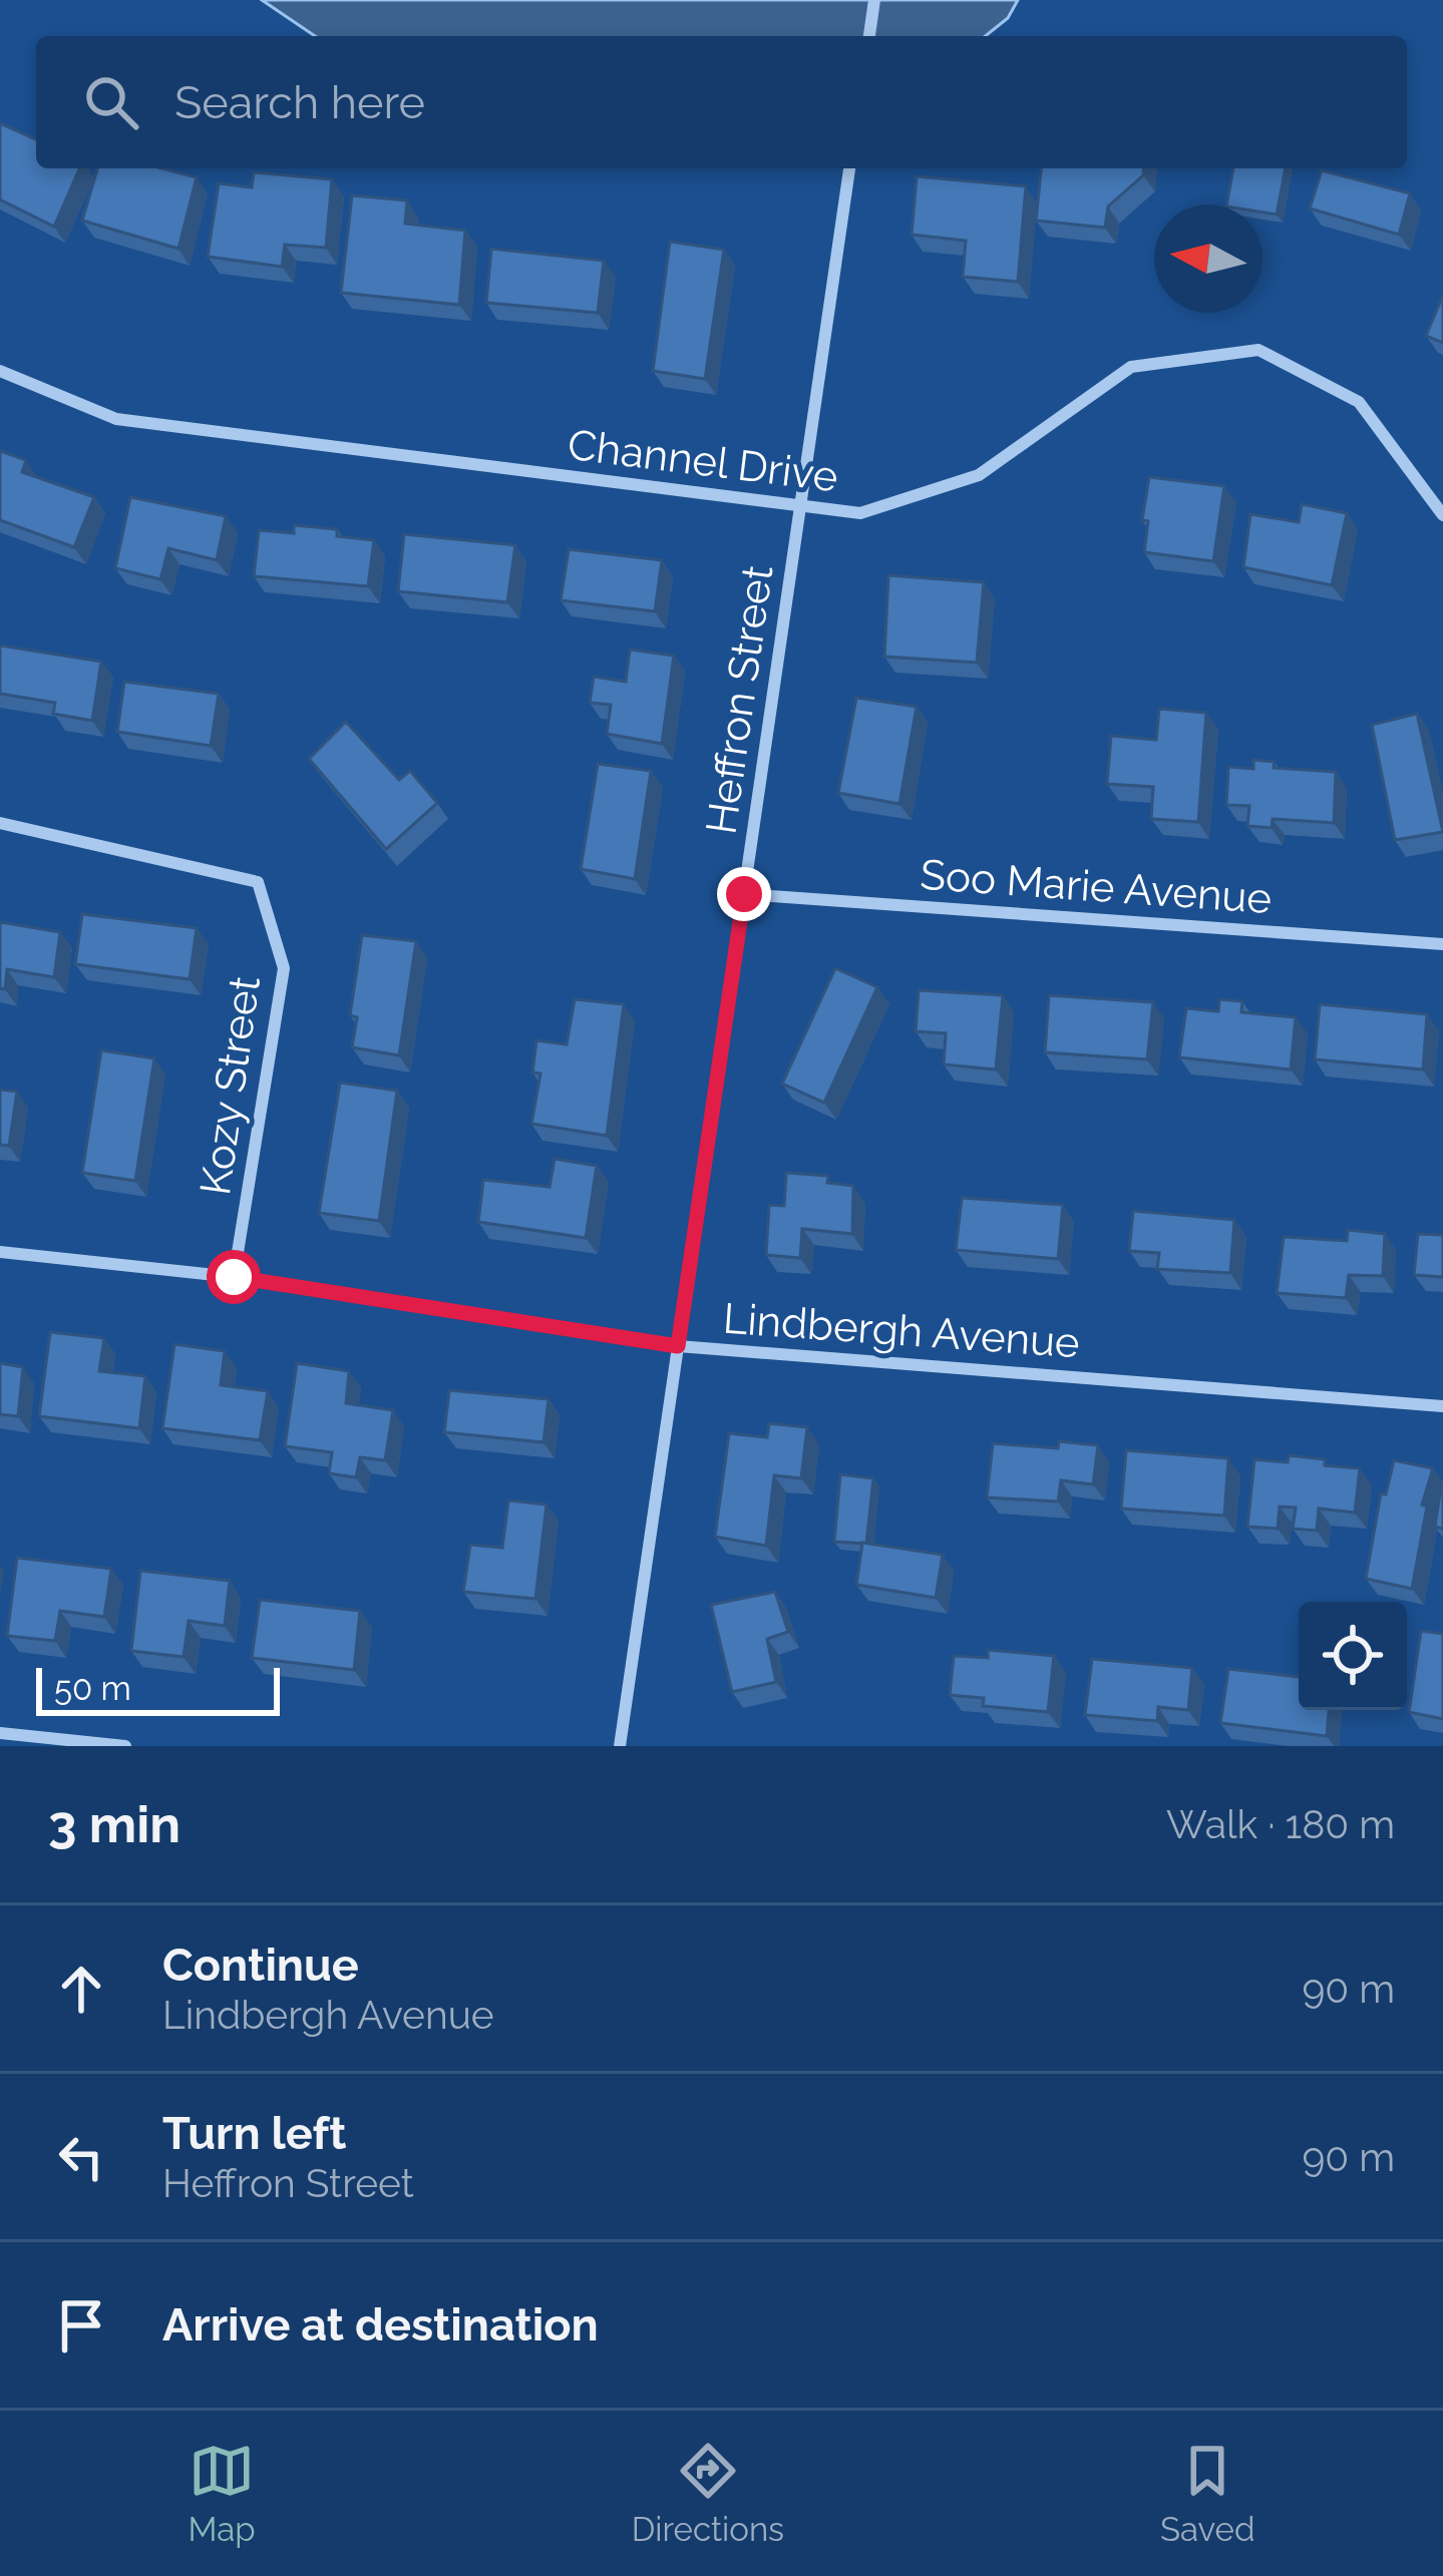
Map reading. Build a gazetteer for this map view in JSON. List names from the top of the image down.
{
  "streets": {
    "street": [
      "Channel Drive",
      "Heffron Street",
      "Soo Marie Avenue",
      "Kozy Street",
      "Lindbergh Avenue"
    ]
  },
  "crossings": [
    ["Channel Drive", "Heffron Street"],
    ["Heffron Street", "Soo Marie Avenue"],
    ["Heffron Street", "Lindbergh Avenue"],
    ["Kozy Street", "Lindbergh Avenue"]
  ],
  "scale_bar": "50 m",
  "north": "left",
  "page": {
    "search": "Search here",
    "scale": "50 m",
    "heading": ["3 min", "Walk · 180 m"],
    "list": [
      ["Continue", "Lindbergh Avenue", "90 m"],
      ["Turn left", "Heffron Street", "90 m"],
      "Arrive at destination"
    ],
    "nav": ["Map", "Directions", "Saved"]
  }
}
